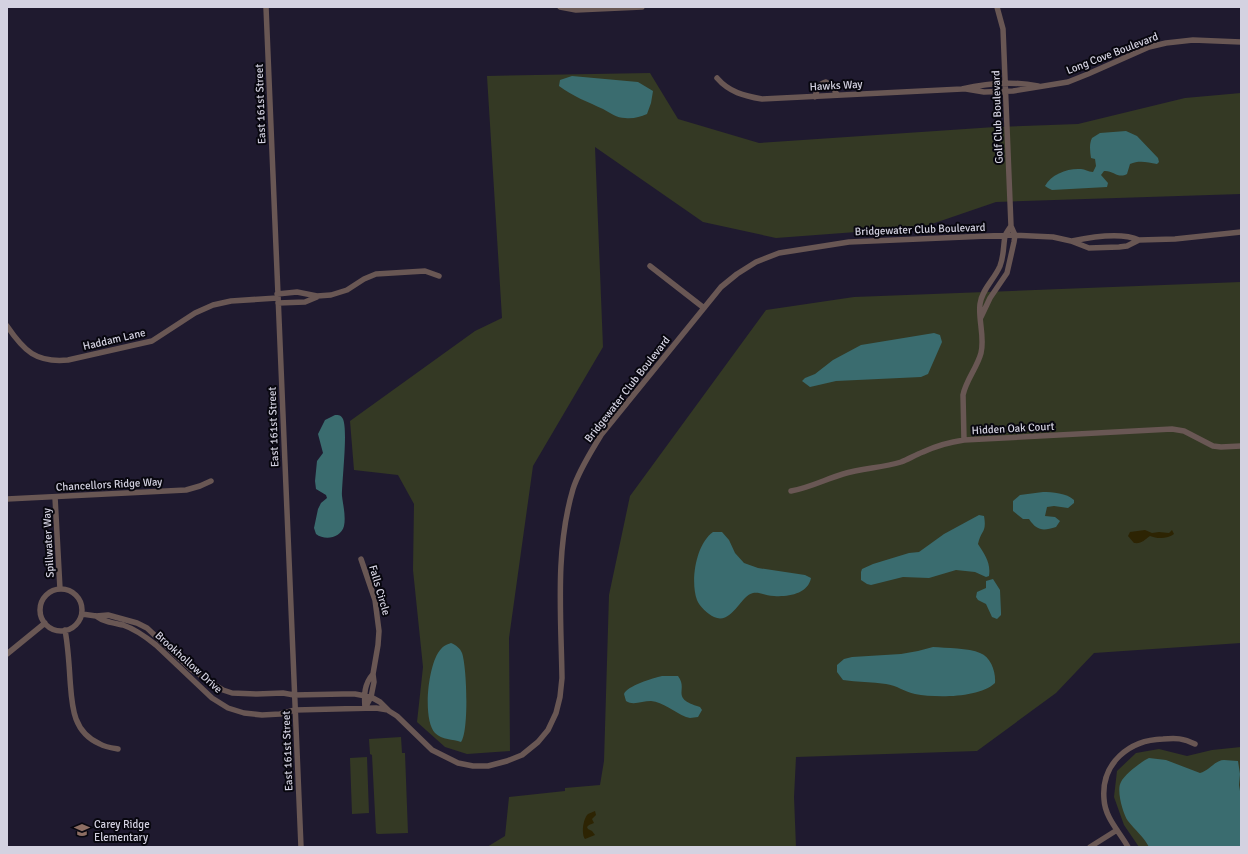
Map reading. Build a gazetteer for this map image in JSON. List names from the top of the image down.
{
  "streets": {
    "street": [
      "Long Cove Boulevard",
      "Hawks Way",
      "East 161st Street",
      "Golf Club Boulevard",
      "Bridgewater Club Boulevard",
      "Haddam Lane",
      "Hidden Oak Court",
      "Chancellors Ridge Way",
      "Spillwater Way",
      "Falls Circle",
      "Brookhollow Drive"
    ]
  },
  "crossings": [
    ["Long Cove Boulevard", "Hawks Way"],
    ["Long Cove Boulevard", "Golf Club Boulevard"],
    ["Hawks Way", "Golf Club Boulevard"],
    ["East 161st Street", "Bridgewater Club Boulevard"],
    ["East 161st Street", "Haddam Lane"],
    ["East 161st Street", "Brookhollow Drive"],
    ["Golf Club Boulevard", "Bridgewater Club Boulevard"],
    ["Bridgewater Club Boulevard", "Falls Circle"],
    ["Bridgewater Club Boulevard", "Brookhollow Drive"],
    ["Chancellors Ridge Way", "Spillwater Way"],
    ["Spillwater Way", "Brookhollow Drive"]
  ],
  "places": {
    "school or university": ["Carey Ridge Elementary"]
  }
}
